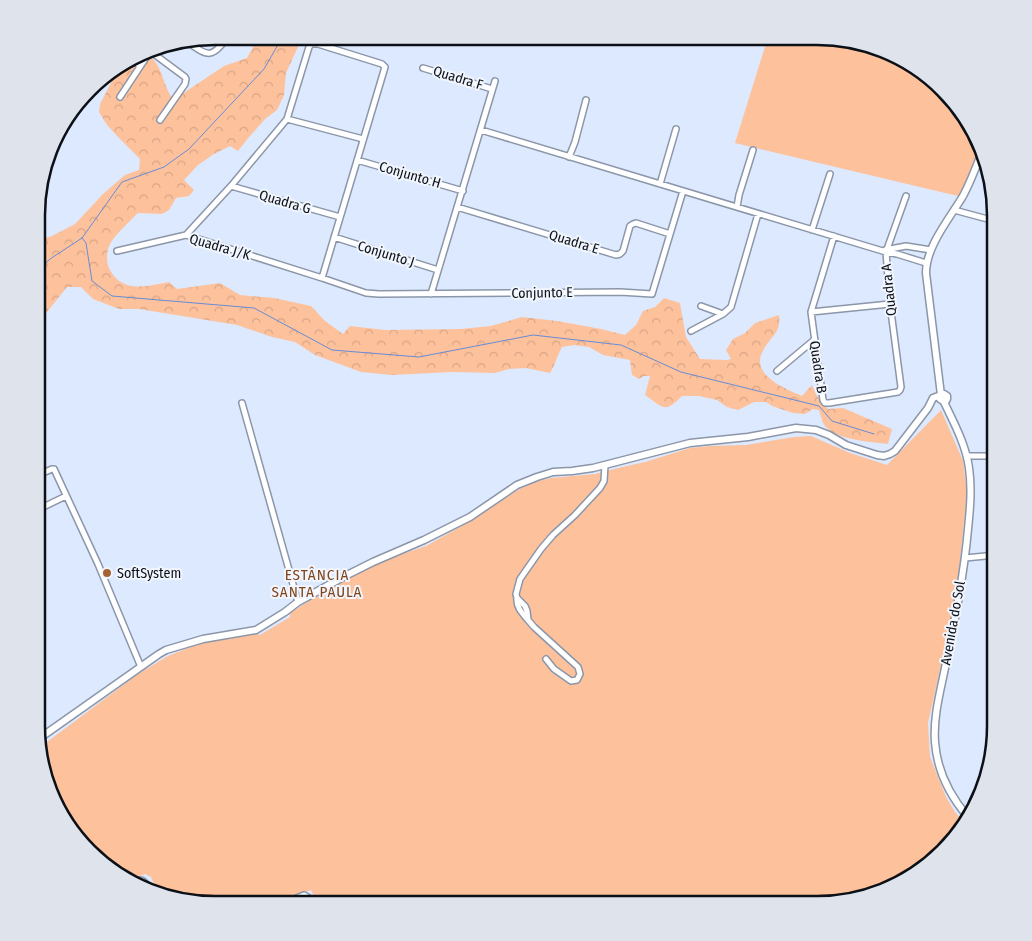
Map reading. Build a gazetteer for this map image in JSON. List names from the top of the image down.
{
  "streets": {
    "street": [
      "Quadra F",
      "Conjunto H",
      "Quadra G",
      "Quadra E",
      "Quadra J/K",
      "Conjunto J",
      "Quadra A",
      "Conjunto E",
      "Quadra B",
      "Avenida do Sol"
    ]
  },
  "crossings": [
    ["Quadra E", "Conjunto E"],
    ["Quadra J/K", "Conjunto E"],
    ["Quadra A", "Quadra B"]
  ],
  "districts": ["ESTÂNCIA SANTA PAULA"],
  "places": ["SoftSystem"]
}
